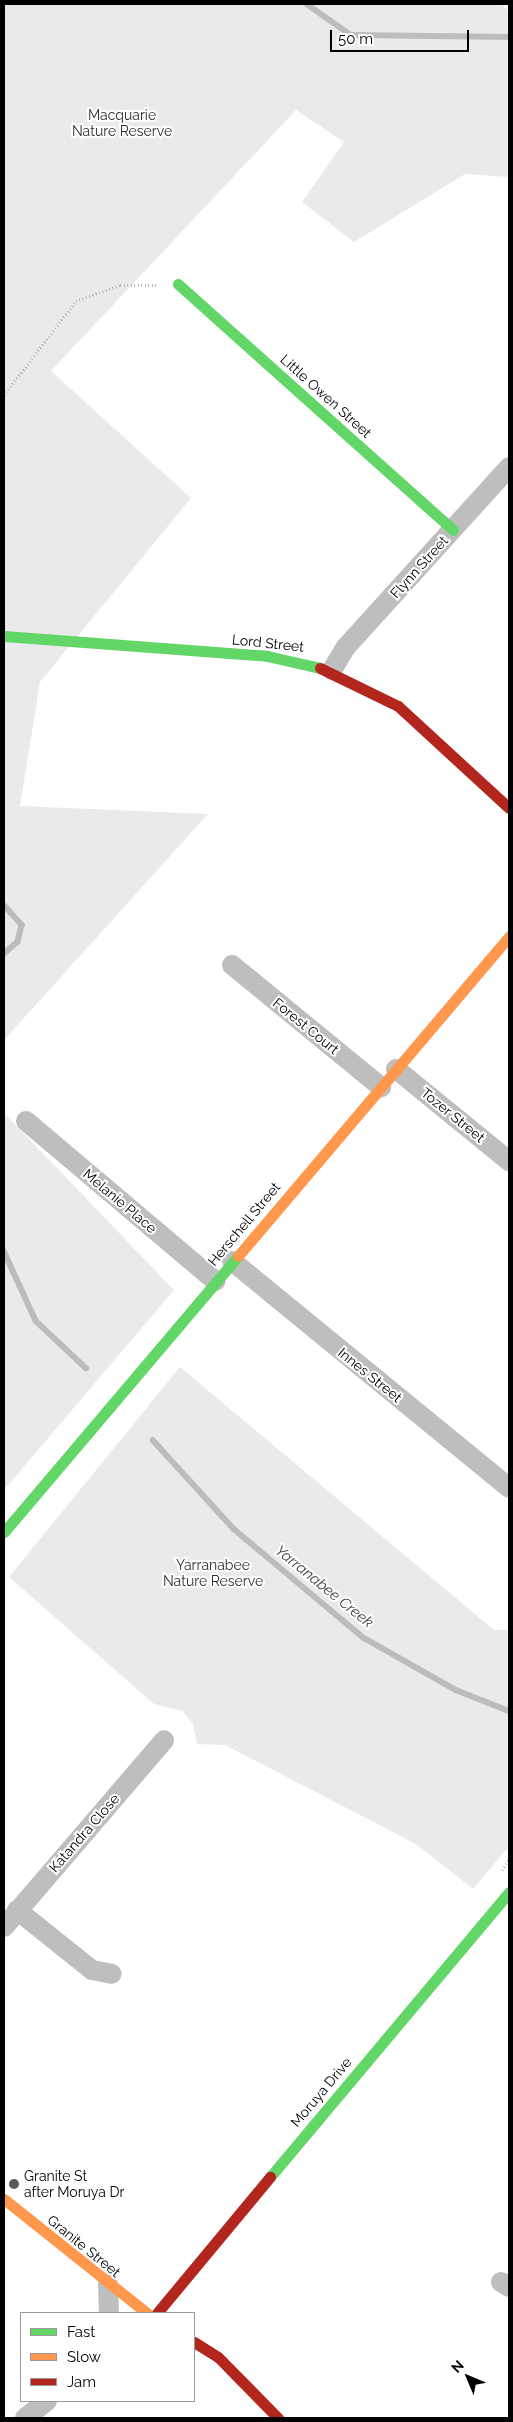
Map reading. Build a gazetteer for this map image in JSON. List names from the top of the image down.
{
  "streets": {
    "street": [
      "Little Owen Street",
      "Flynn Street",
      "Lord Street",
      "Forest Court",
      "Tozer Street",
      "Melanie Place",
      "Herschell Street",
      "Innes Street",
      "Katandra Close",
      "Moruya Drive",
      "Granite Street"
    ]
  },
  "crossings": [
    ["Little Owen Street", "Flynn Street"],
    ["Flynn Street", "Lord Street"],
    ["Forest Court", "Herschell Street"],
    ["Tozer Street", "Herschell Street"],
    ["Melanie Place", "Herschell Street"],
    ["Herschell Street", "Innes Street"]
  ],
  "water": ["Yarranabee Creek"],
  "parks": ["Macquarie Nature Reserve", "Yarranabee Nature Reserve"],
  "places": ["Granite St after Moruya Dr"],
  "legend": ["Fast", "Slow", "Jam"],
  "scale_bar": "50 m",
  "north": "top left"
}
